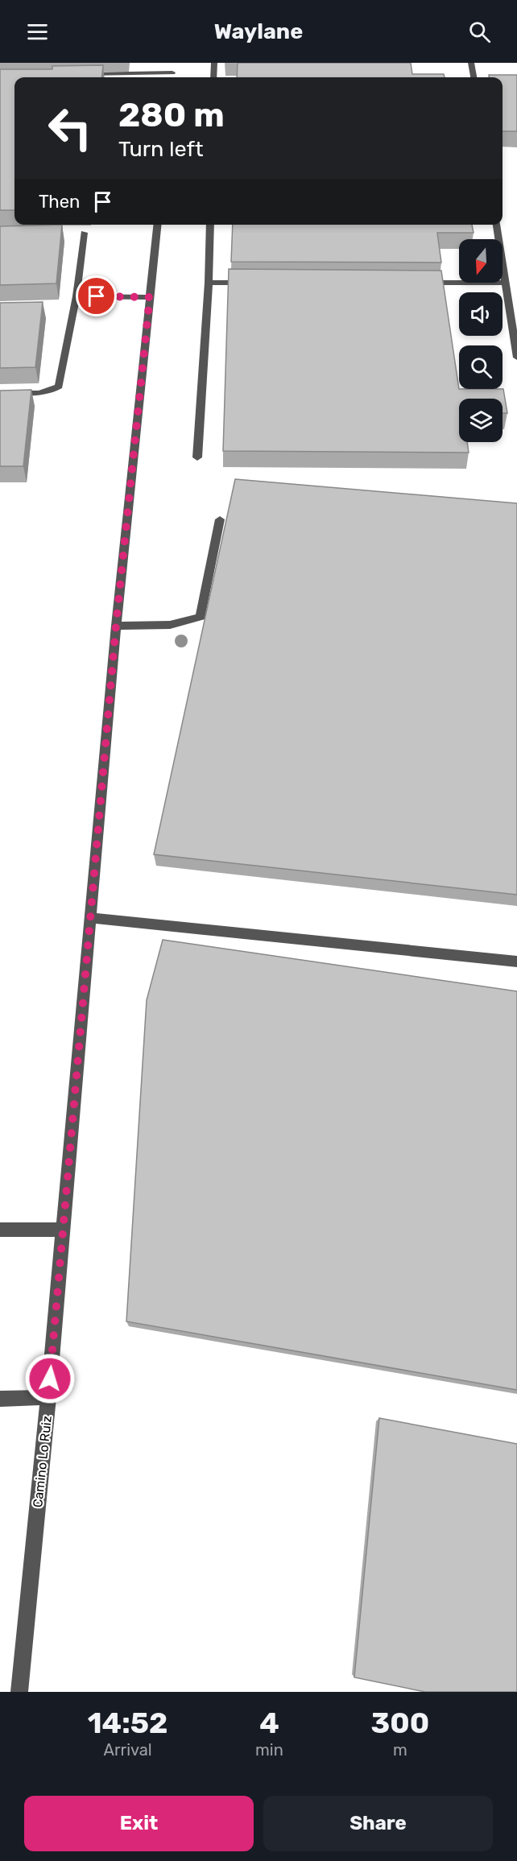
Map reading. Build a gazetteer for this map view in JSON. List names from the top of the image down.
{
  "streets": {
    "street": ["Camino Lo Ruiz"]
  },
  "north": "bottom",
  "page": {
    "header": "Waylane",
    "turn": ["280 m", "Turn left"],
    "then": "Then",
    "eta": [
      "14:52",
      "Arrival",
      "4",
      "min",
      "300",
      "m"
    ],
    "buttons": ["Exit", "Share"]
  }
}
